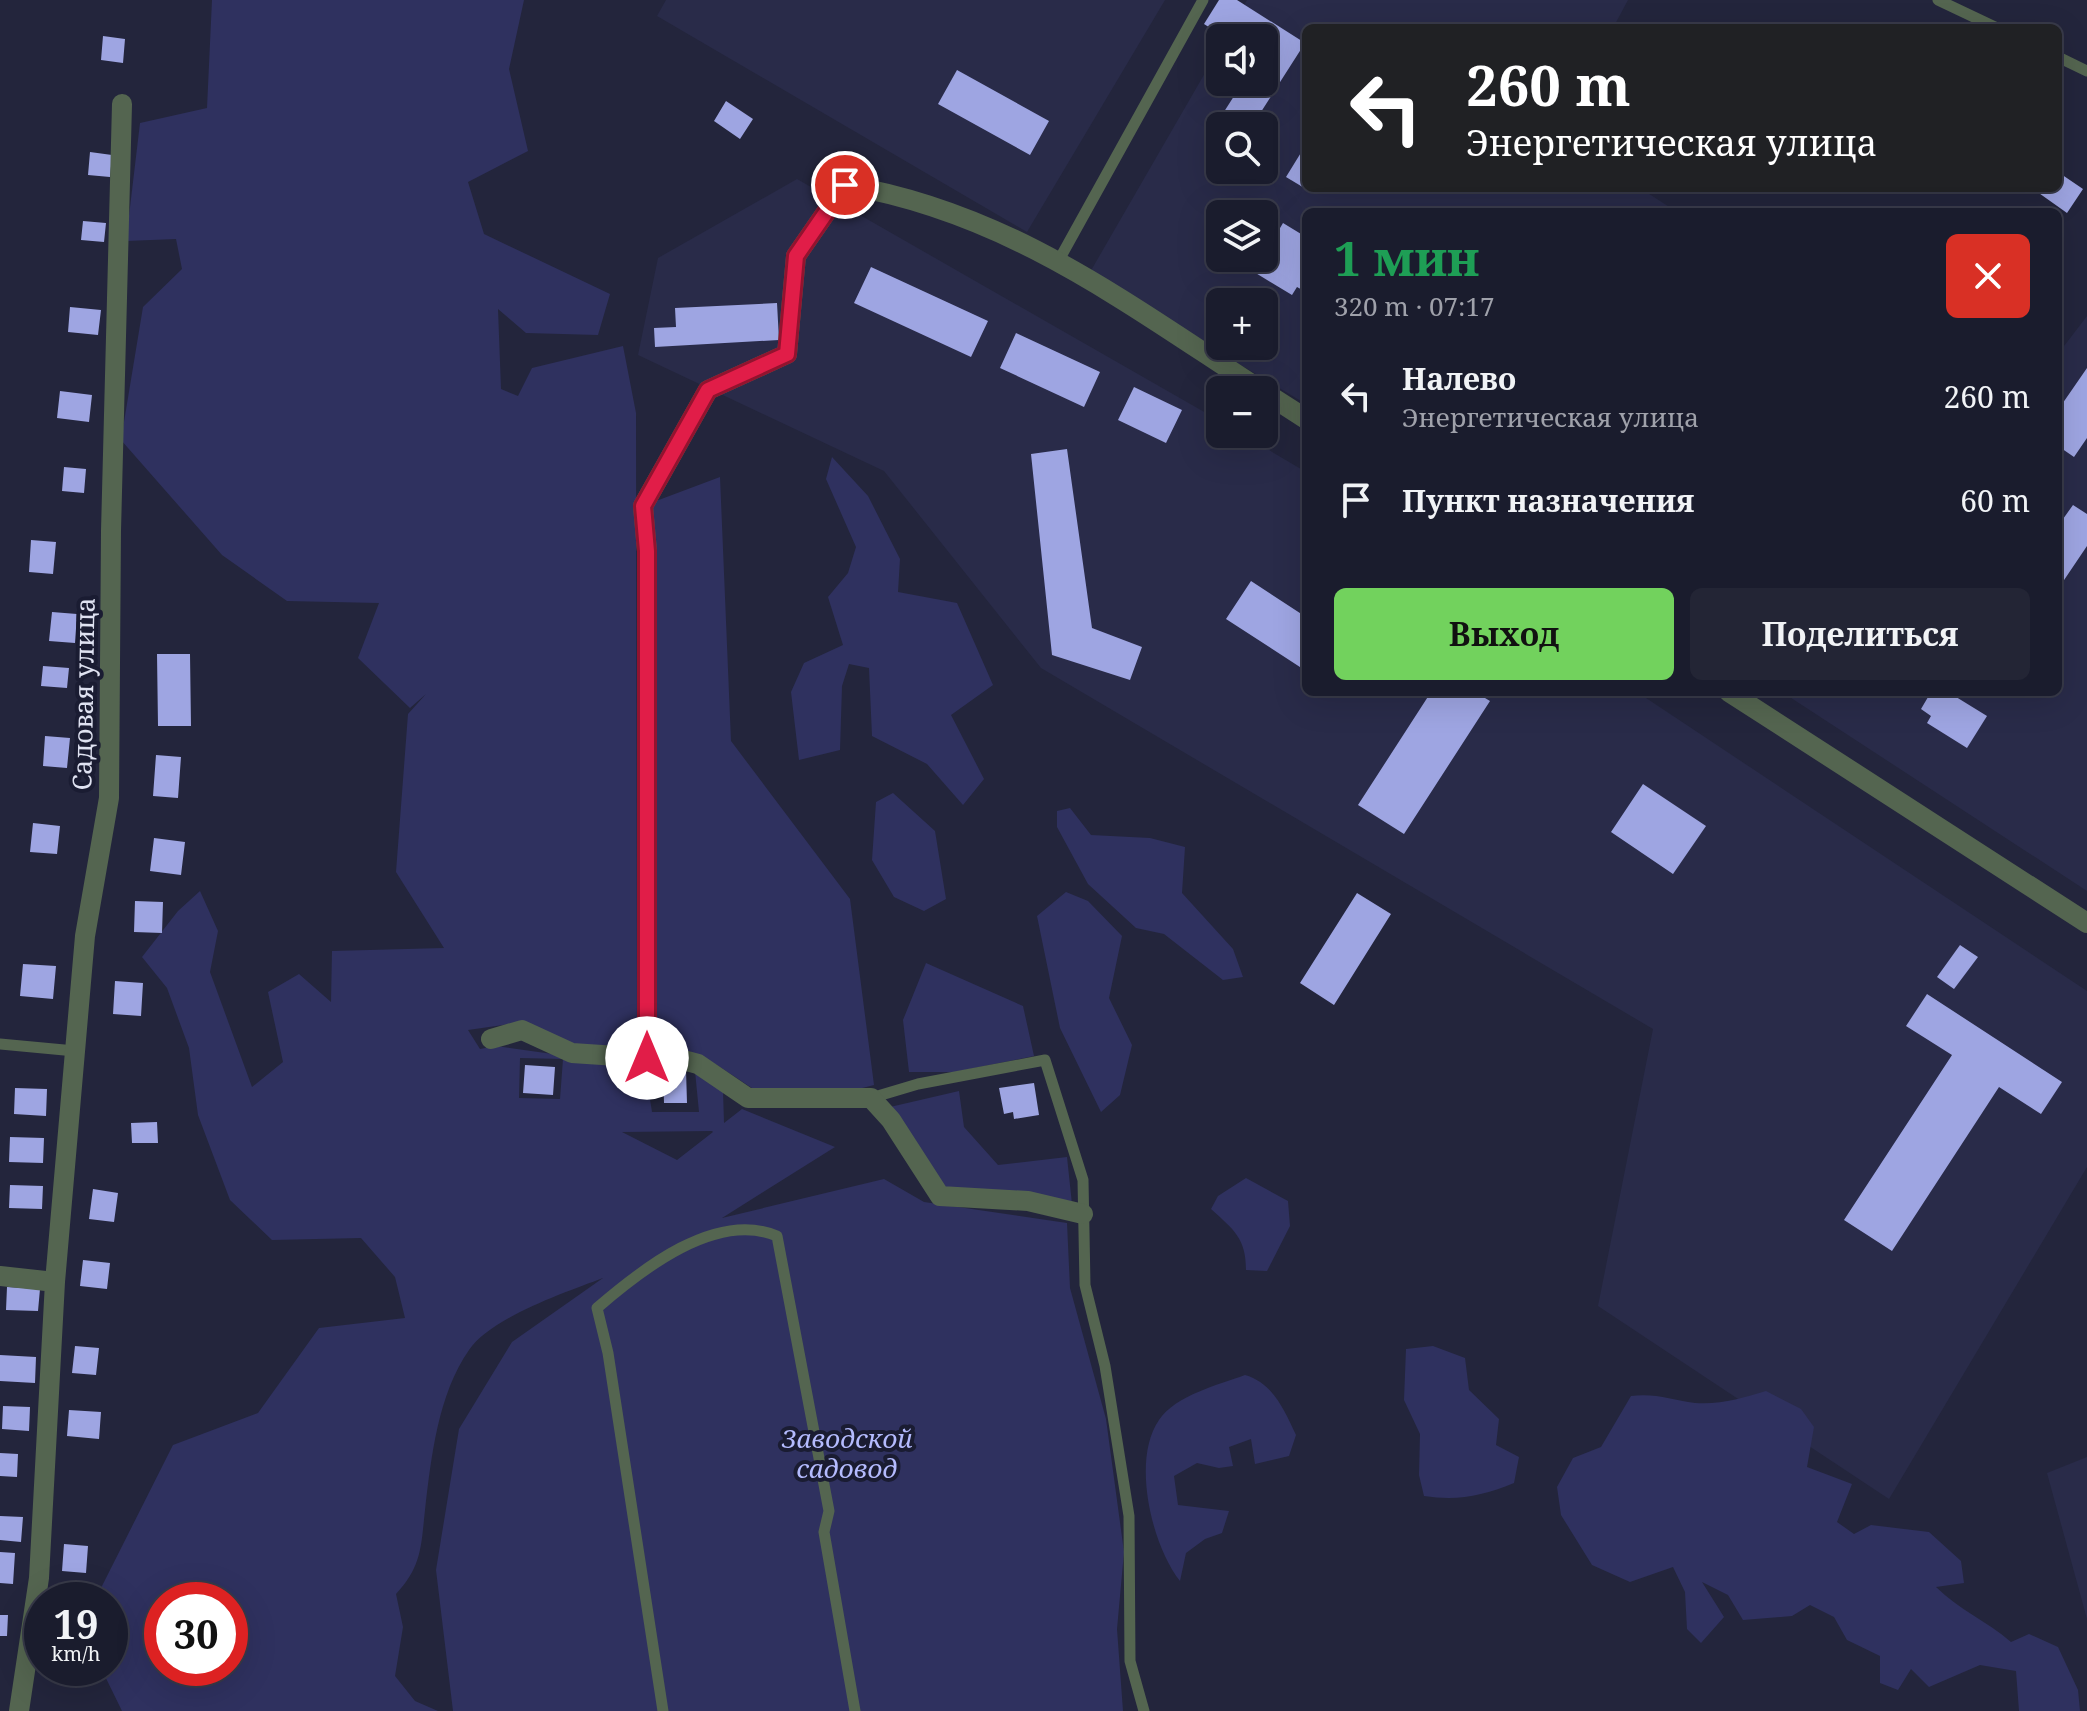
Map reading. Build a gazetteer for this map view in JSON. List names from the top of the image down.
{
  "streets": {
    "street": ["Садовая улица"]
  },
  "parks": ["Заводской садовод"],
  "page": {
    "map_buttons": ["+", "−"],
    "turn": ["260 m", "Энергетическая улица"],
    "heading": ["1 мин", "320 m · 07:17"],
    "list": [
      {
        "name": "Налево",
        "note": "Энергетическая улица",
        "value": "260 m"
      },
      {
        "name": "Пункт назначения",
        "value": "60 m"
      }
    ],
    "buttons": ["Выход", "Поделиться"],
    "speed": "19 km/h",
    "limit": "30"
  }
}
